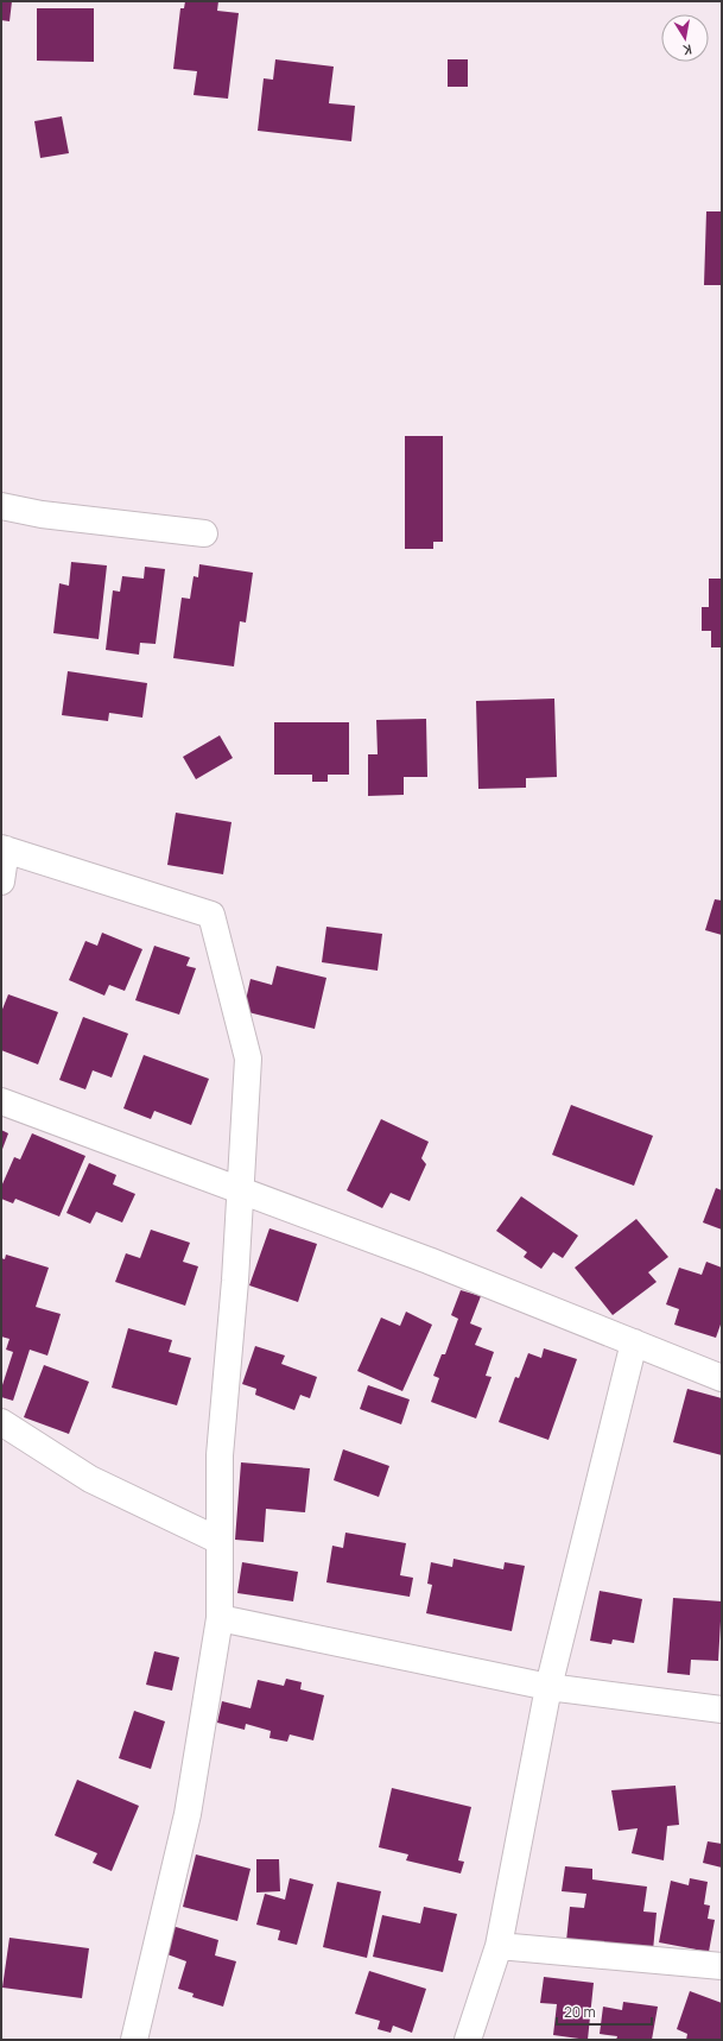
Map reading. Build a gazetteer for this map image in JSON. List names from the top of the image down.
{
  "scale_bar": "20 m",
  "north": "bottom"
}
